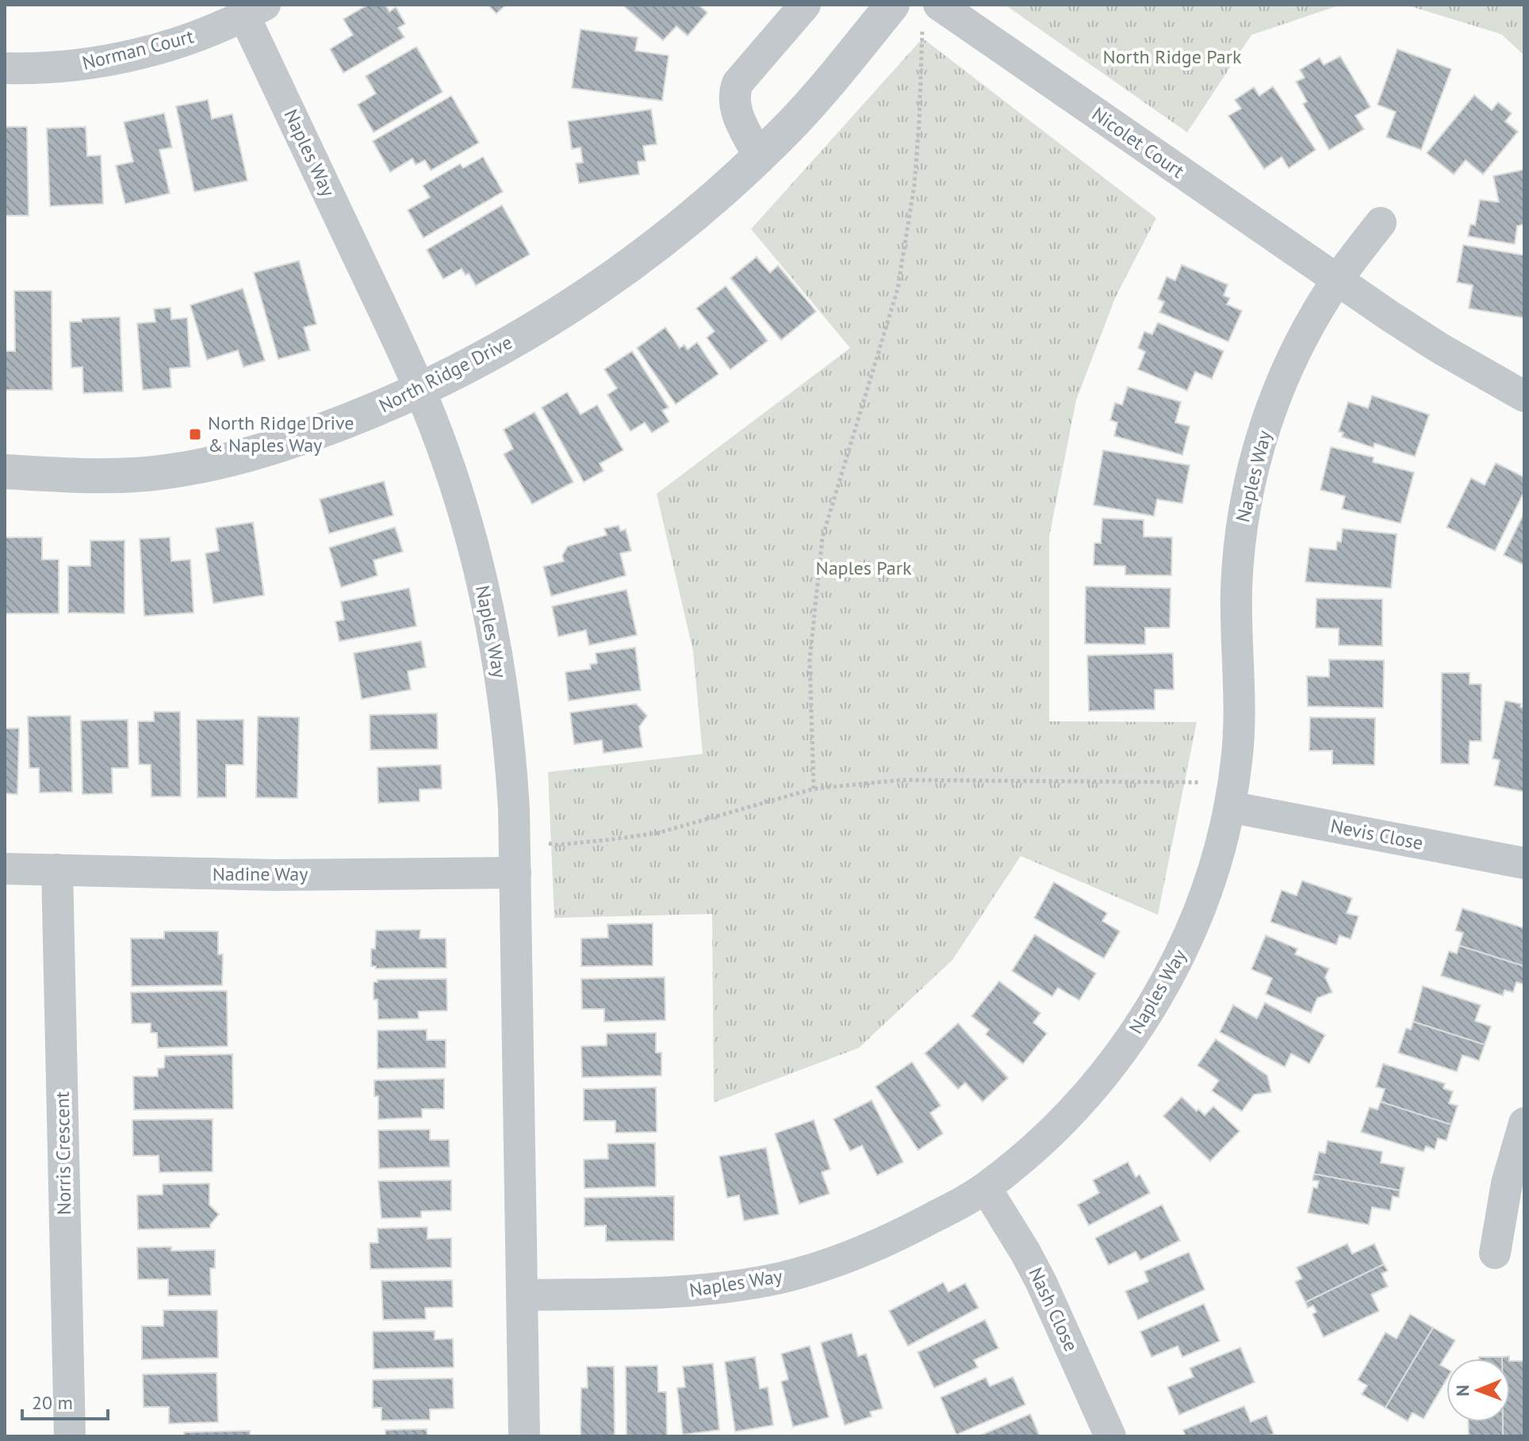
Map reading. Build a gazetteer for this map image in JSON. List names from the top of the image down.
{
  "streets": {
    "street": [
      "Norman Court",
      "Nicolet Court",
      "Naples Way",
      "North Ridge Drive",
      "Nevis Close",
      "Nadine Way",
      "Norris Crescent",
      "Nash Close"
    ]
  },
  "crossings": [
    ["Norman Court", "Naples Way"],
    ["Nicolet Court", "Naples Way"],
    ["Naples Way", "North Ridge Drive"],
    ["Naples Way", "Nevis Close"],
    ["Naples Way", "Nadine Way"],
    ["Naples Way", "Nash Close"],
    ["Nadine Way", "Norris Crescent"]
  ],
  "parks": ["North Ridge Park", "Naples Park"],
  "places": {
    "transit": ["North Ridge Drive & Naples Way"]
  },
  "scale_bar": "20 m",
  "north": "left"
}
